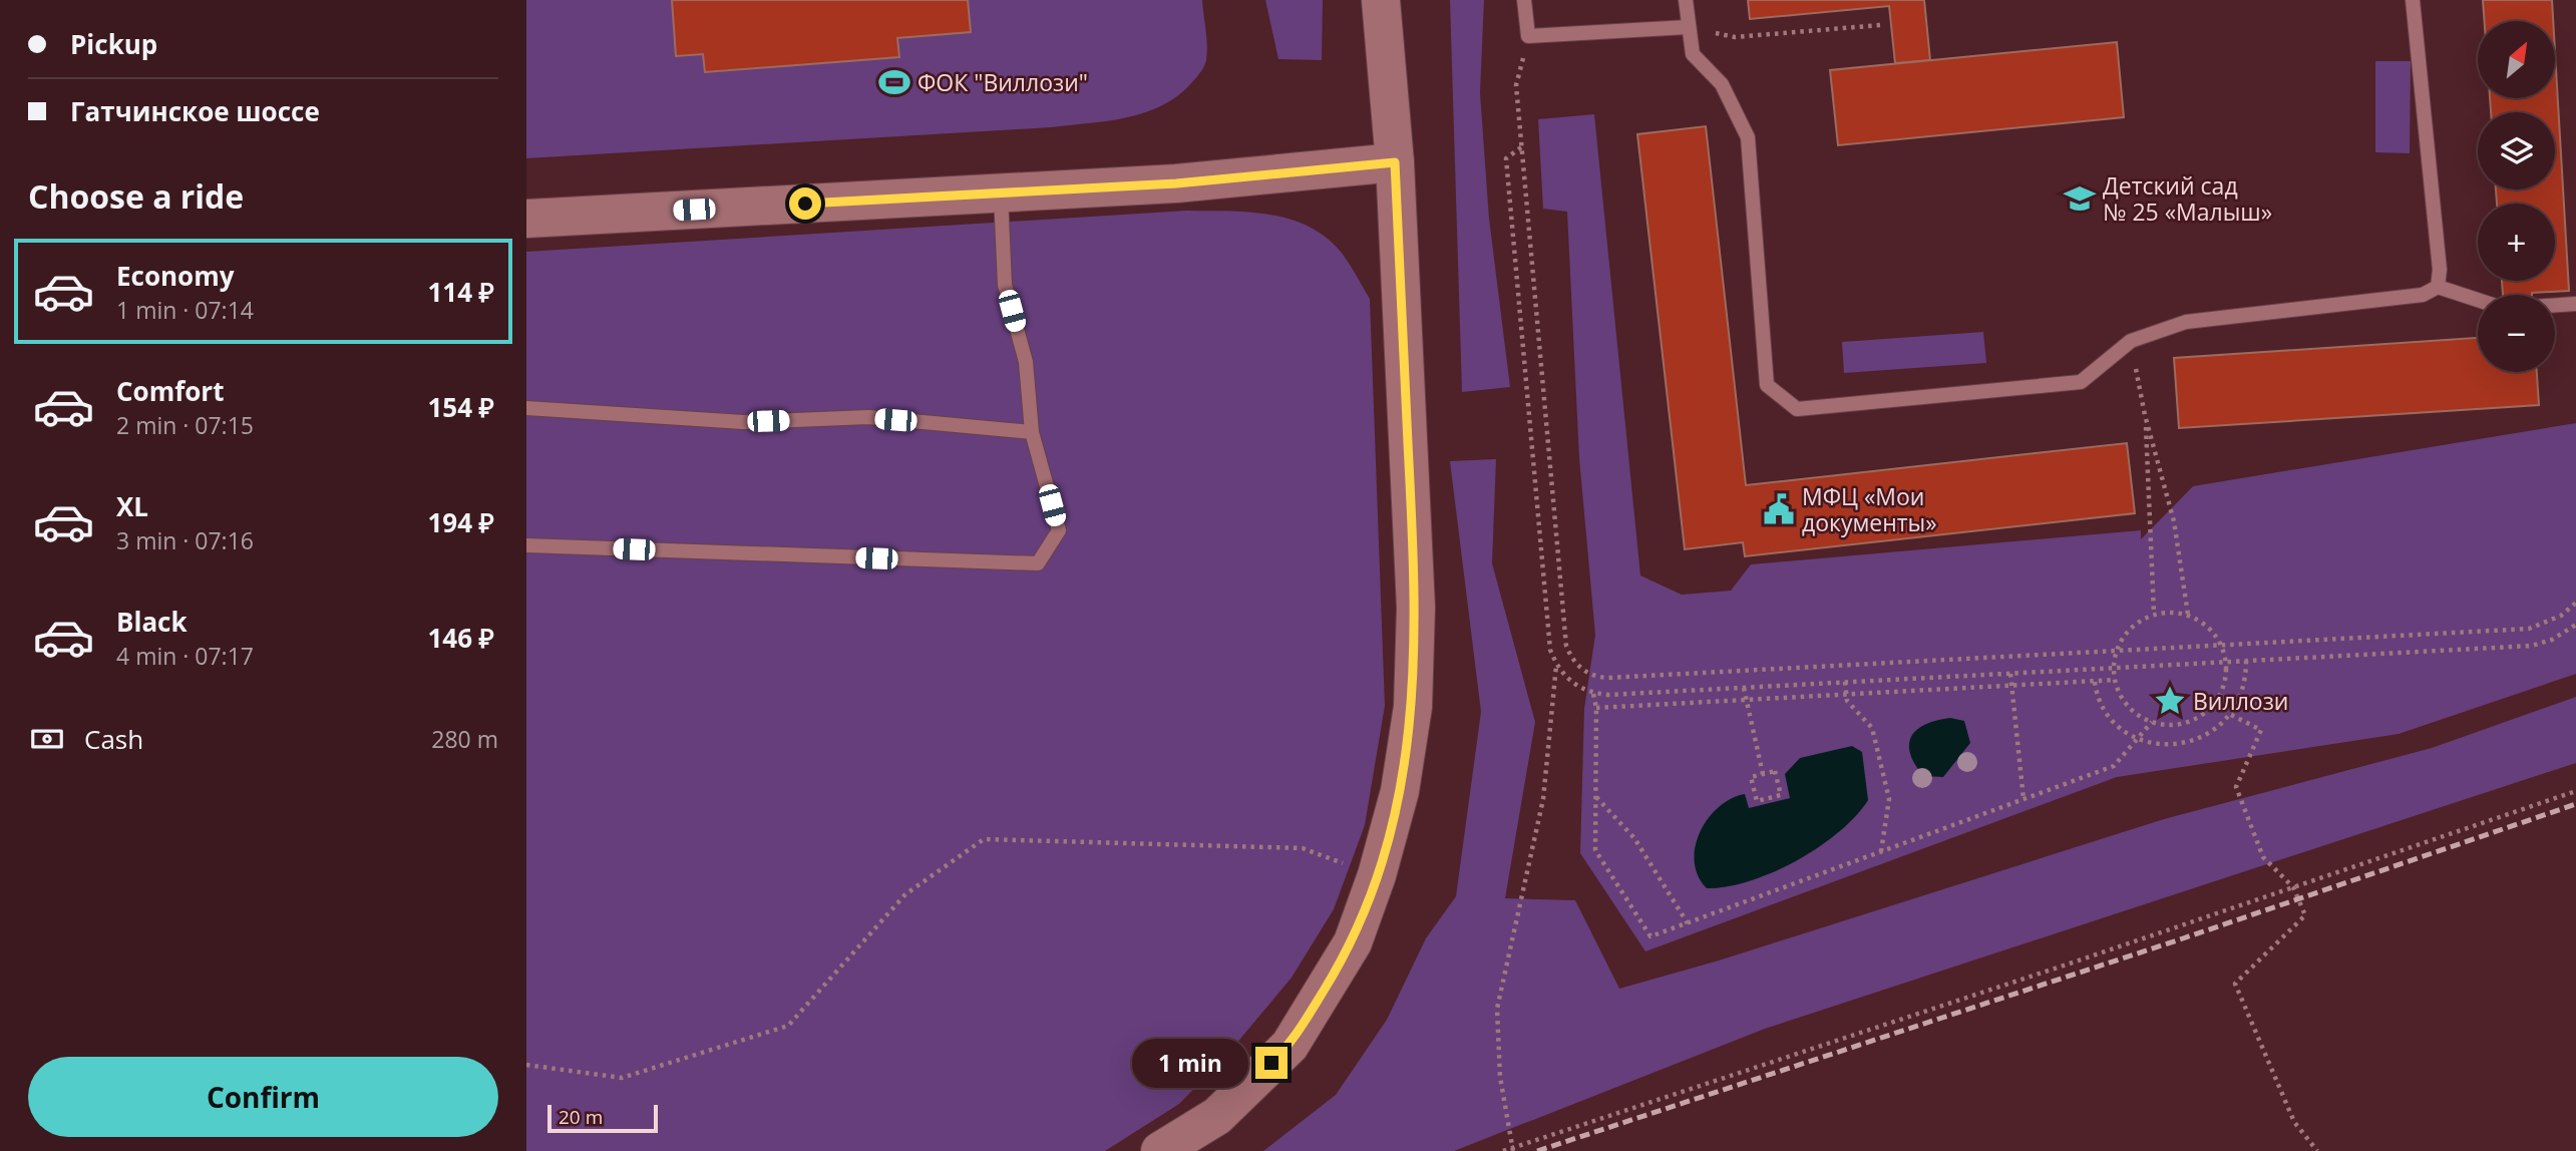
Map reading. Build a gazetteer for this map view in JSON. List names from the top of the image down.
{
  "places": {
    "sports": ["ФОК \"Виллози\""],
    "school or university": ["Детский сад № 25 «Малыш»"],
    "public building": ["МФЦ «Мои документы»"],
    "place": ["Виллози"]
  },
  "scale_bar": "20 m",
  "north": "top right",
  "page": {
    "banner": ["Pickup", "Гатчинское шоссе"],
    "map_buttons": ["+", "−"],
    "heading": "Choose a ride",
    "list": [
      {
        "name": "Economy",
        "note": "1 min · 07:14",
        "value": "114 ₽"
      },
      {
        "name": "Comfort",
        "note": "2 min · 07:15",
        "value": "154 ₽"
      },
      {
        "name": "XL",
        "note": "3 min · 07:16",
        "value": "194 ₽"
      },
      {
        "name": "Black",
        "note": "4 min · 07:17",
        "value": "146 ₽"
      }
    ],
    "pay": ["Cash", "280 m"],
    "bubble": "1 min",
    "buttons": "Confirm",
    "scale": "20 m"
  }
}
